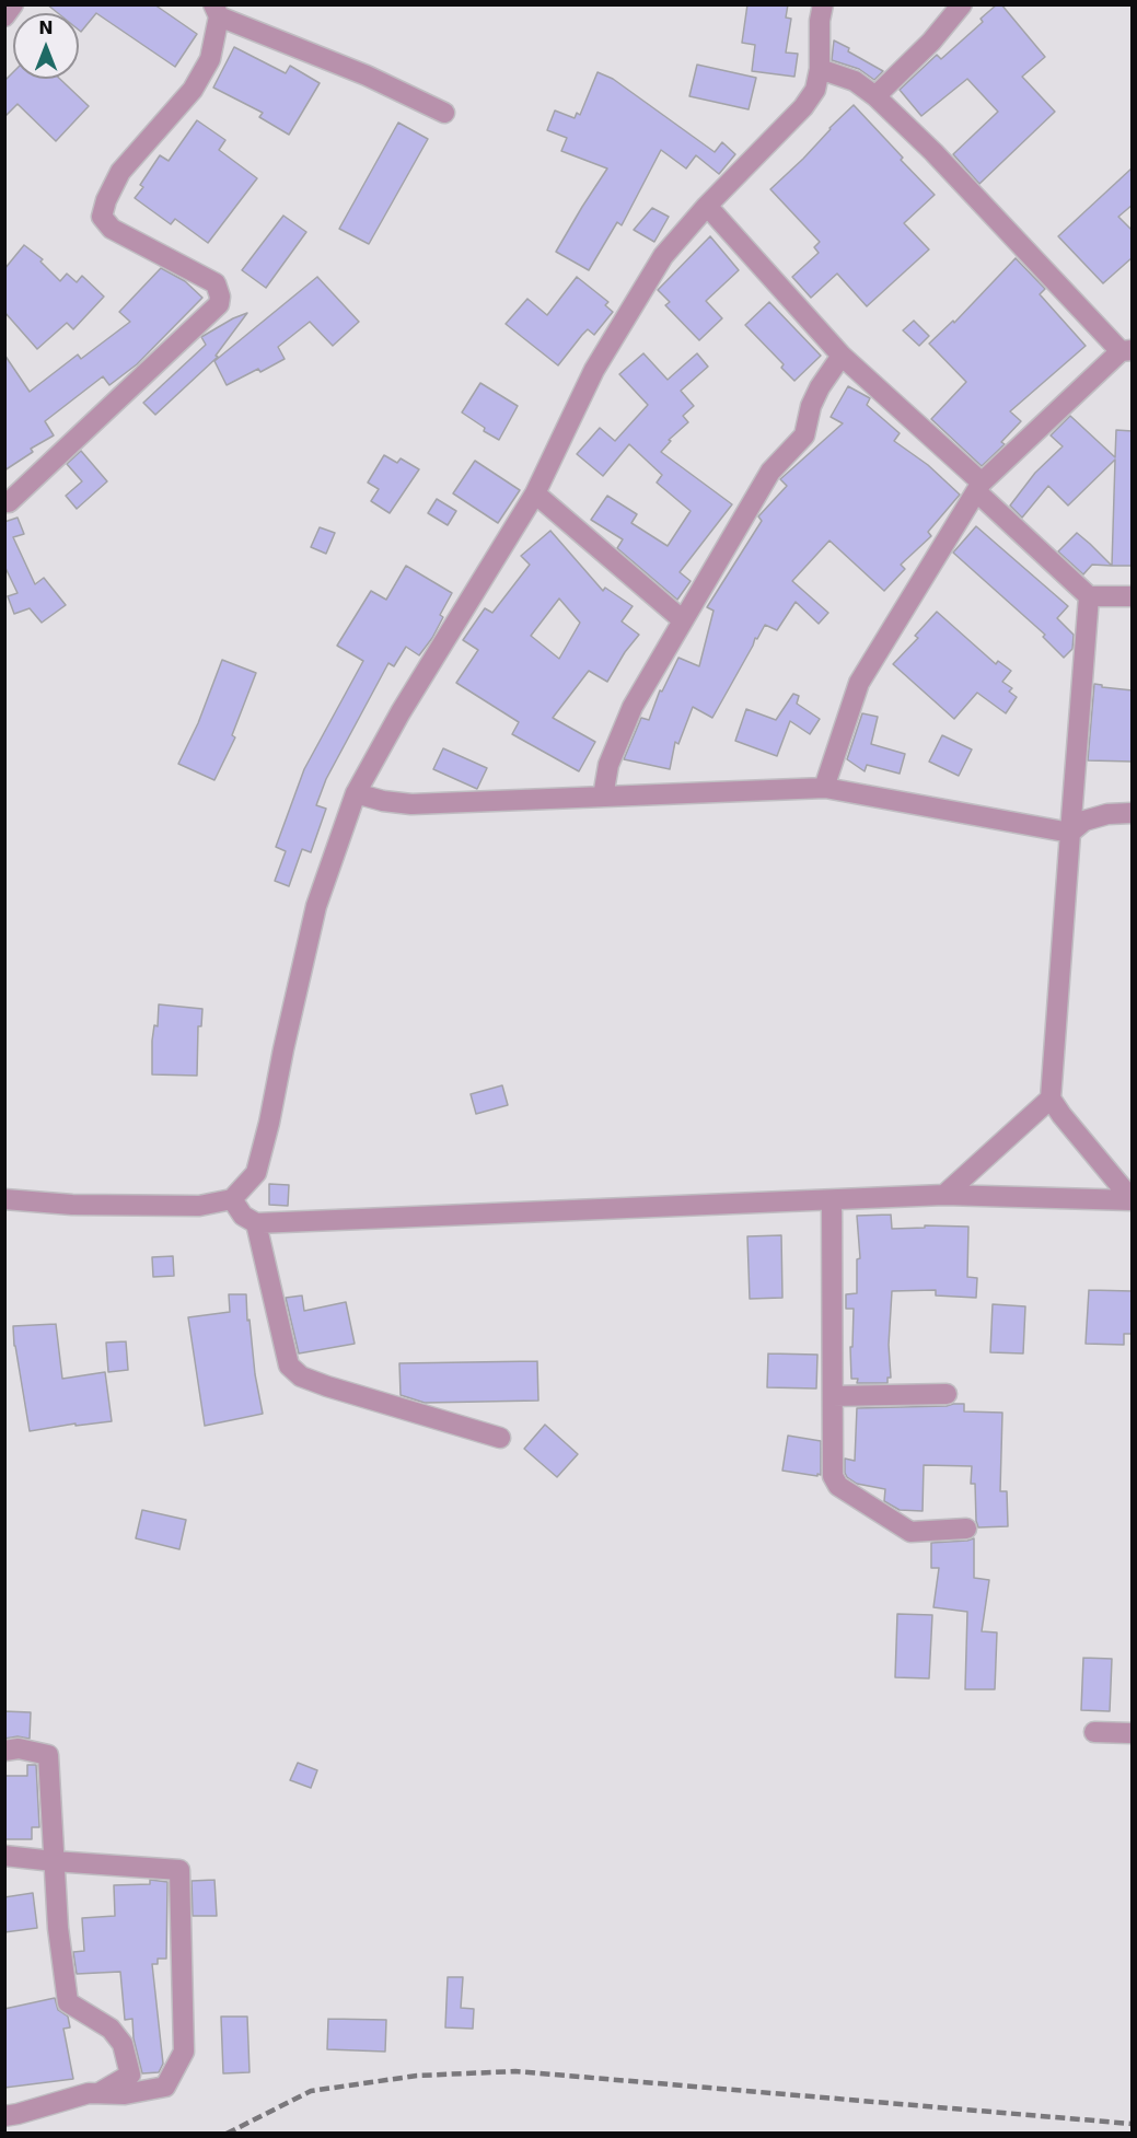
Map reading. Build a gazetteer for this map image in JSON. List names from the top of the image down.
{
  "north": "top"
}
